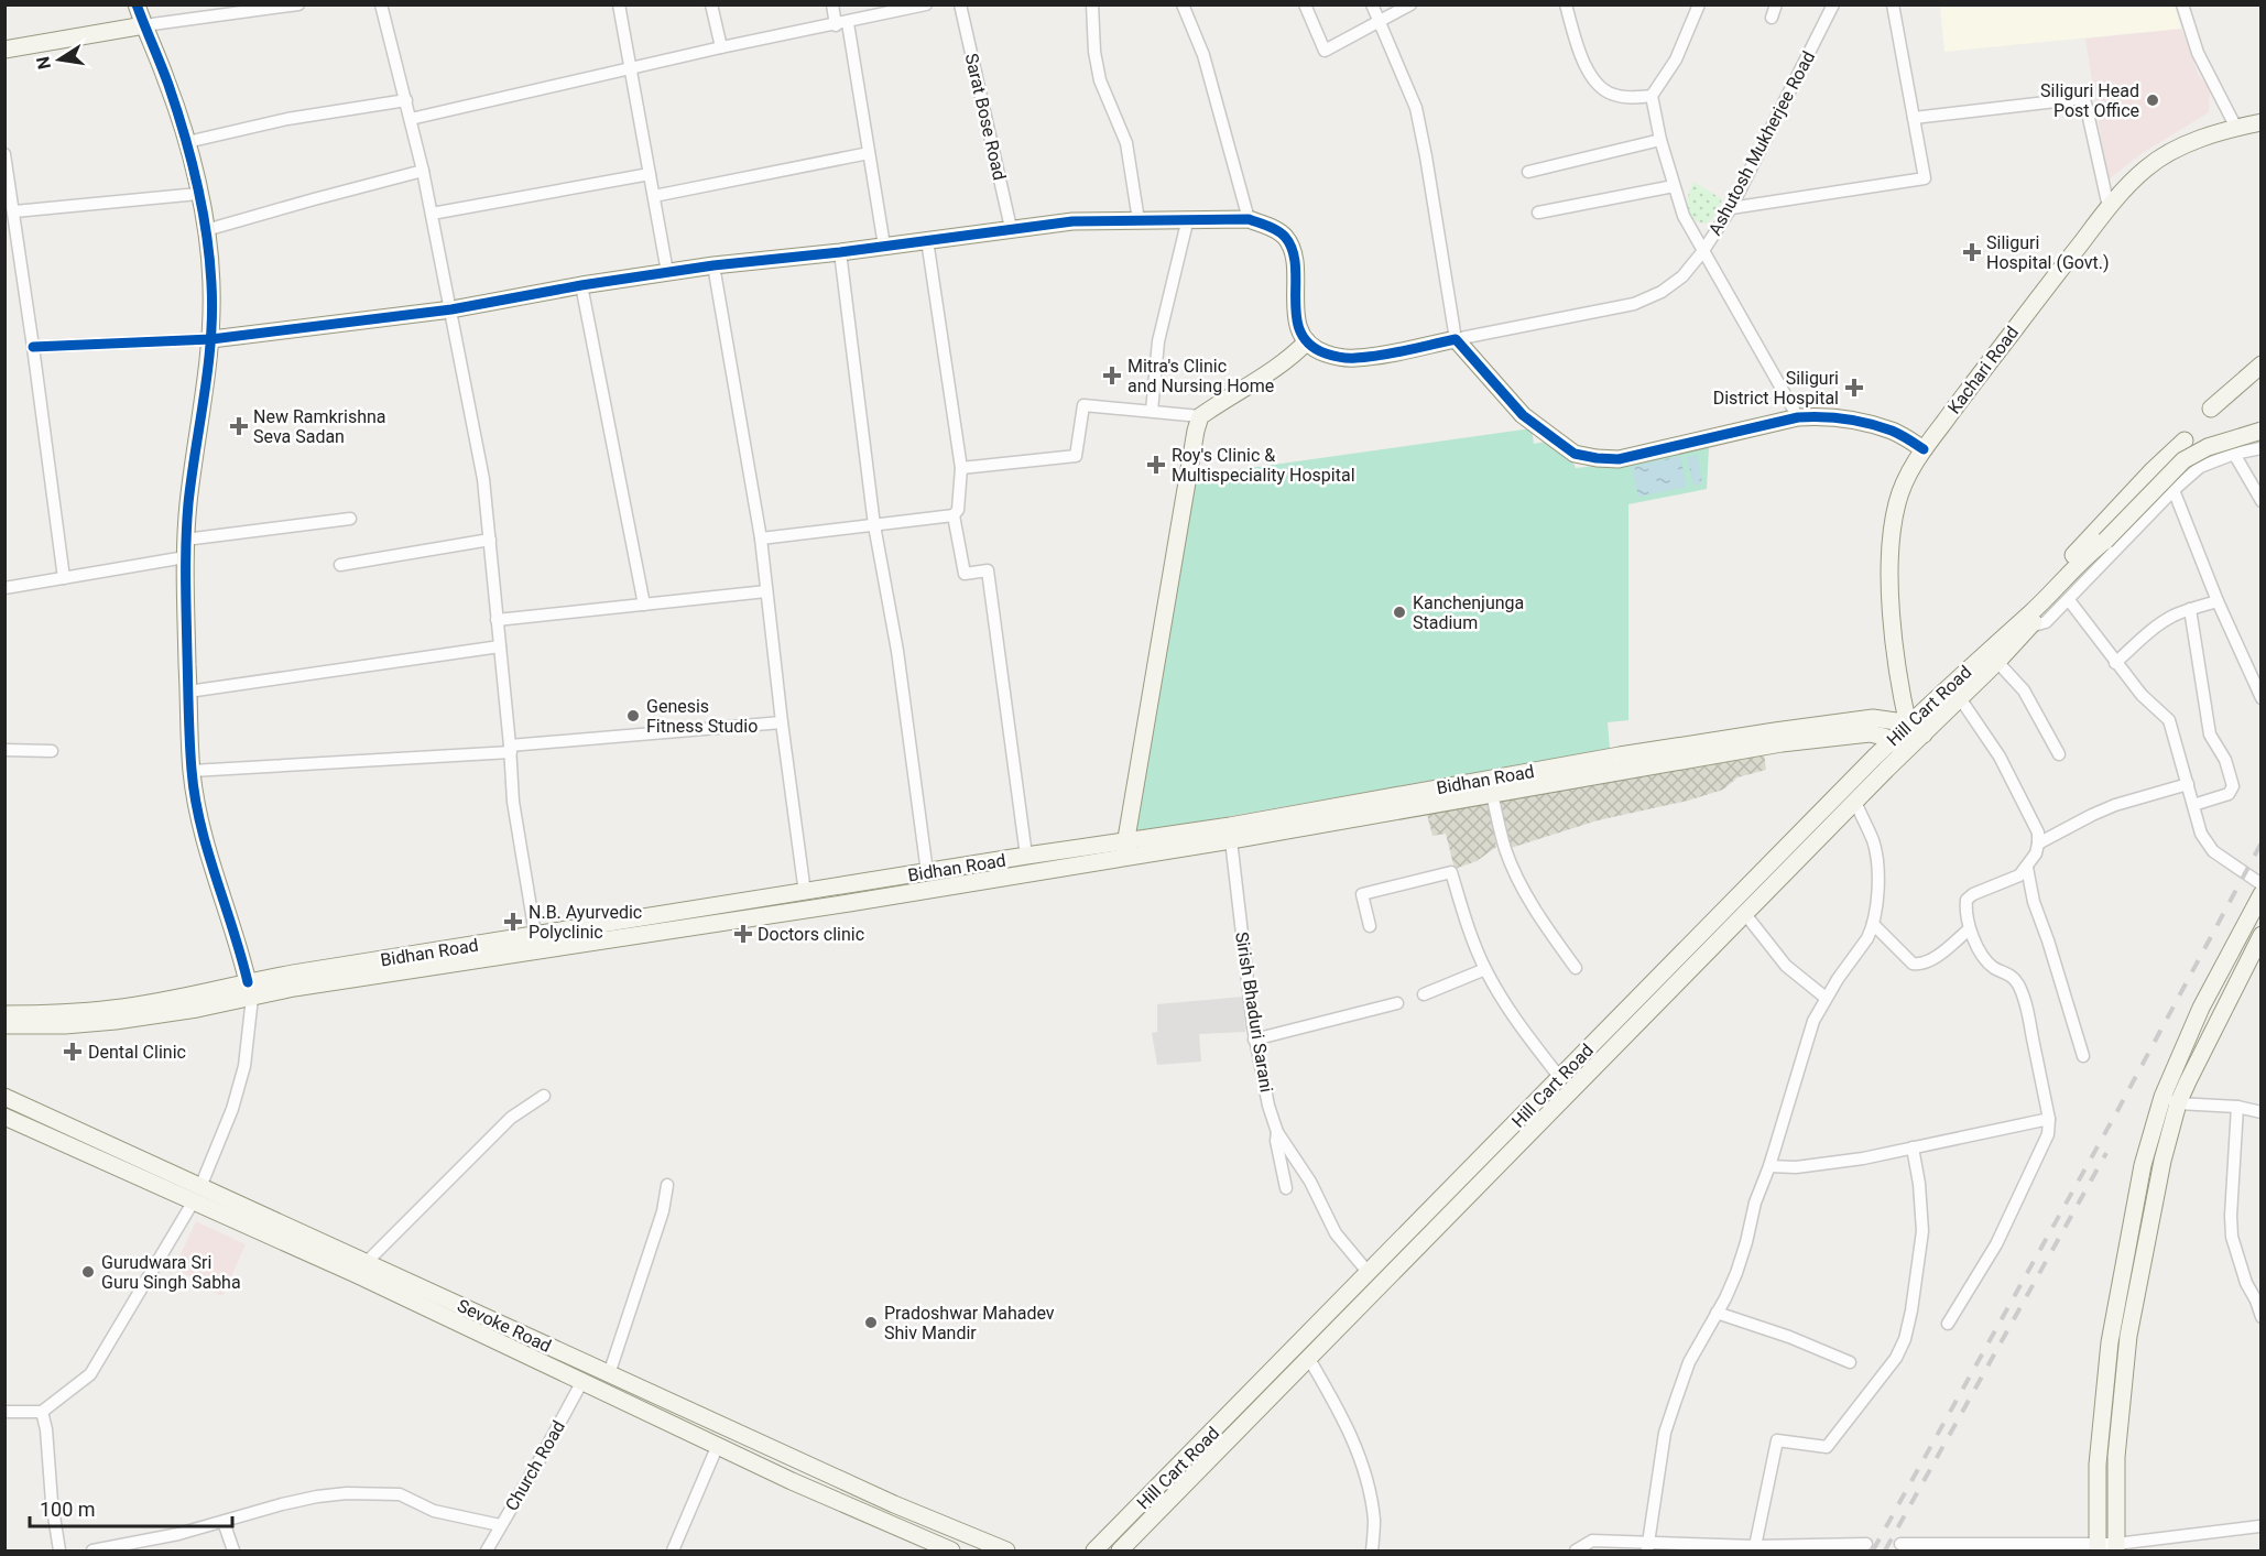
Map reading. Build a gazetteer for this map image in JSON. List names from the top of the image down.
{
  "streets": {
    "main road": [
      "Kachari Road",
      "Hill Cart Road",
      "Bidhan Road",
      "Sevoke Road"
    ],
    "street": [
      "Sarat Bose Road",
      "Ashutosh Mukherjee Road",
      "Sirish Bhaduri Sarani",
      "Church Road"
    ]
  },
  "crossings": [
    ["Kachari Road", "Hill Cart Road"],
    ["Kachari Road", "Bidhan Road"],
    ["Hill Cart Road", "Bidhan Road"],
    ["Hill Cart Road", "Sirish Bhaduri Sarani"],
    ["Bidhan Road", "Sirish Bhaduri Sarani"],
    ["Sevoke Road", "Church Road"]
  ],
  "places": {
    "other": [
      "Siliguri Head Post Office",
      "Kanchenjunga Stadium",
      "Genesis Fitness Studio",
      "Gurudwara Sri Guru Singh Sabha",
      "Pradoshwar Mahadev Shiv Mandir"
    ],
    "health": [
      "Siliguri Hospital (Govt.)",
      "Mitra's Clinic and Nursing Home",
      "Siliguri District Hospital",
      "New Ramkrishna Seva Sadan",
      "Roy's Clinic & Multispeciality Hospital",
      "N.B. Ayurvedic Polyclinic",
      "Doctors clinic",
      "Dental Clinic"
    ]
  },
  "scale_bar": "100 m",
  "north": "left"
}
